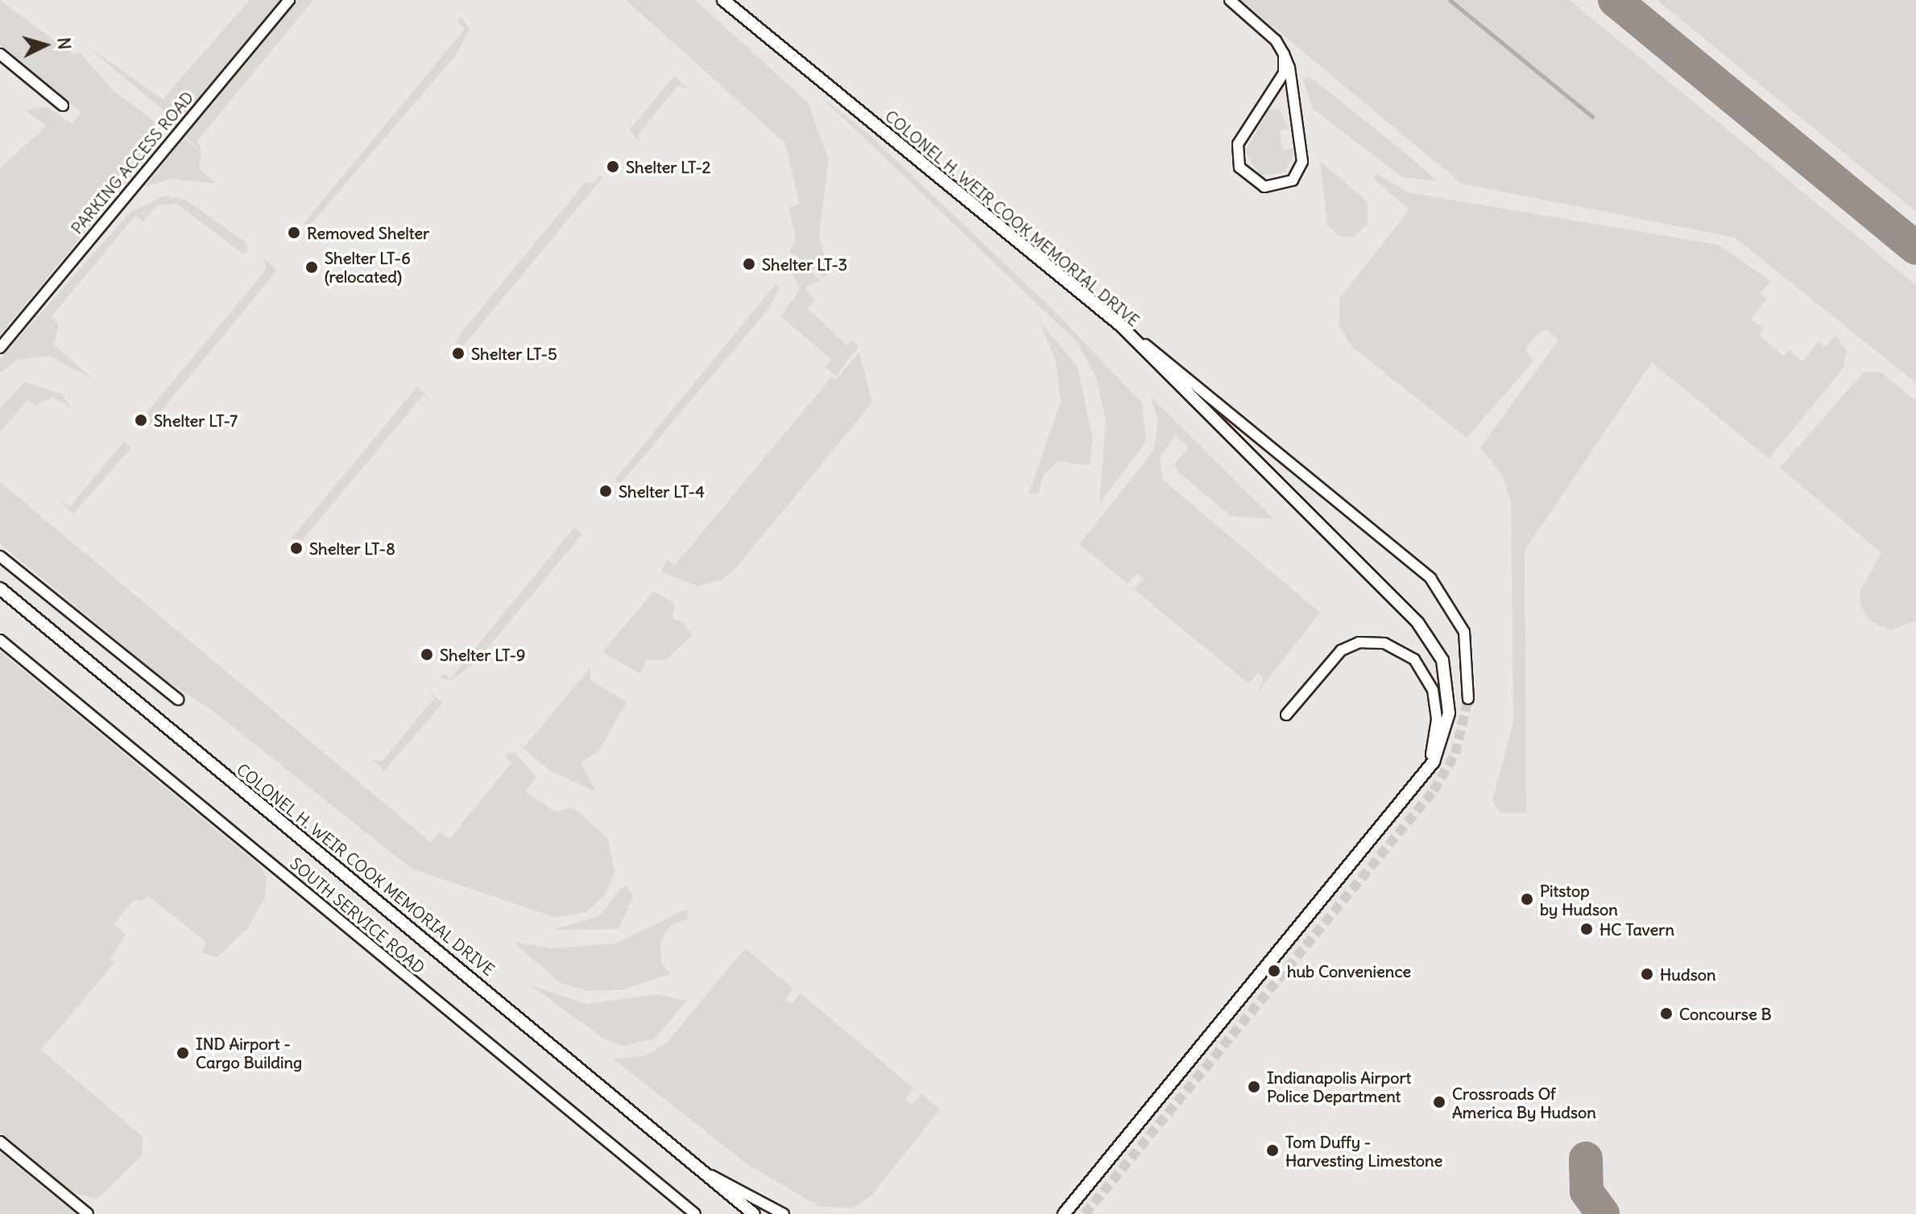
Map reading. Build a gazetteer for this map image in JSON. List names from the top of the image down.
{
  "streets": {
    "street": ["PARKING ACCESS ROAD", "COLONEL H. WEIR COOK MEMORIAL DRIVE", "SOUTH SERVICE ROAD"]
  },
  "places": [
    "Shelter LT-2",
    "Removed Shelter",
    "Shelter LT-3",
    "Shelter LT-6 (relocated)",
    "Shelter LT-5",
    "Shelter LT-7",
    "Shelter LT-4",
    "Shelter LT-8",
    "Shelter LT-9",
    "Pitstop by Hudson",
    "HC Tavern",
    "hub Convenience",
    "Hudson",
    "Concourse B",
    "IND Airport - Cargo Building",
    "Indianapolis Airport Police Department",
    "Crossroads Of America By Hudson",
    "Tom Duffy - Harvesting Limestone"
  ],
  "north": "right"
}
